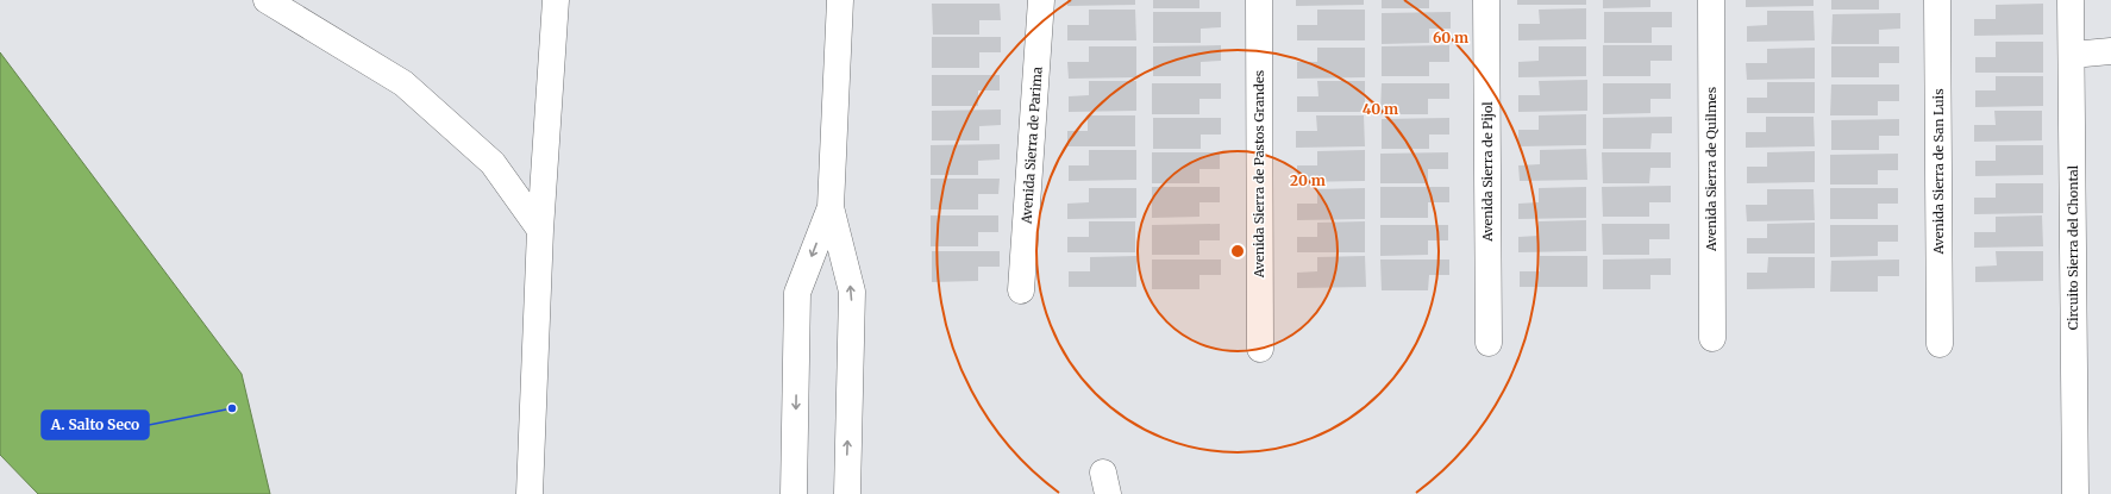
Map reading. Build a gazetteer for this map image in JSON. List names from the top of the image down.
{
  "streets": {
    "street": [
      "Avenida Sierra de Parima",
      "Avenida Sierra de Quilmes",
      "Avenida Sierra de Pijol",
      "Avenida Sierra de San Luis",
      "Avenida Sierra de Pastos Grandes",
      "Circuito Sierra del Chontal"
    ]
  },
  "places": ["A. Salto Seco"],
  "rings": ["60 m", "40 m", "20 m"]
}
